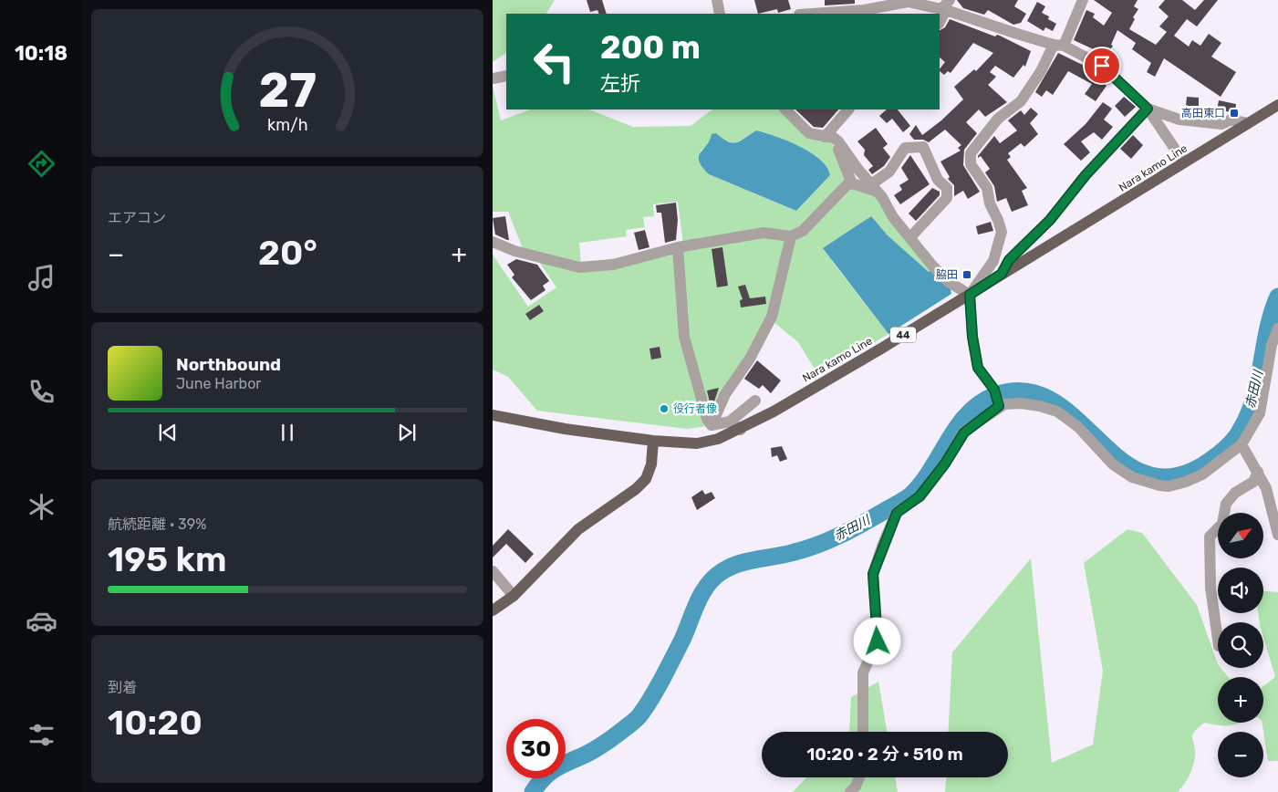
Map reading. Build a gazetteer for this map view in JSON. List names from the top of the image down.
{
  "streets": {
    "main road": ["Nara kamo Line", "44"]
  },
  "water": ["赤田川"],
  "places": {
    "transit": ["高田東口", "脇田"],
    "other": ["役行者像"]
  },
  "north": "top right",
  "page": {
    "tabs": "10:18",
    "turn": ["200 m", "左折"],
    "tile": [
      "エアコン",
      ["航続距離 · 39%", "195 km"],
      ["到着", "10:20"]
    ],
    "heat": ["−", "20°", "+"],
    "song": ["Northbound", "June Harbor"],
    "map_buttons": ["+", "−"],
    "limit": "30",
    "trip": "10:20 · 2 分 · 510 m",
    "gauge": ["27", "km/h"]
  }
}
